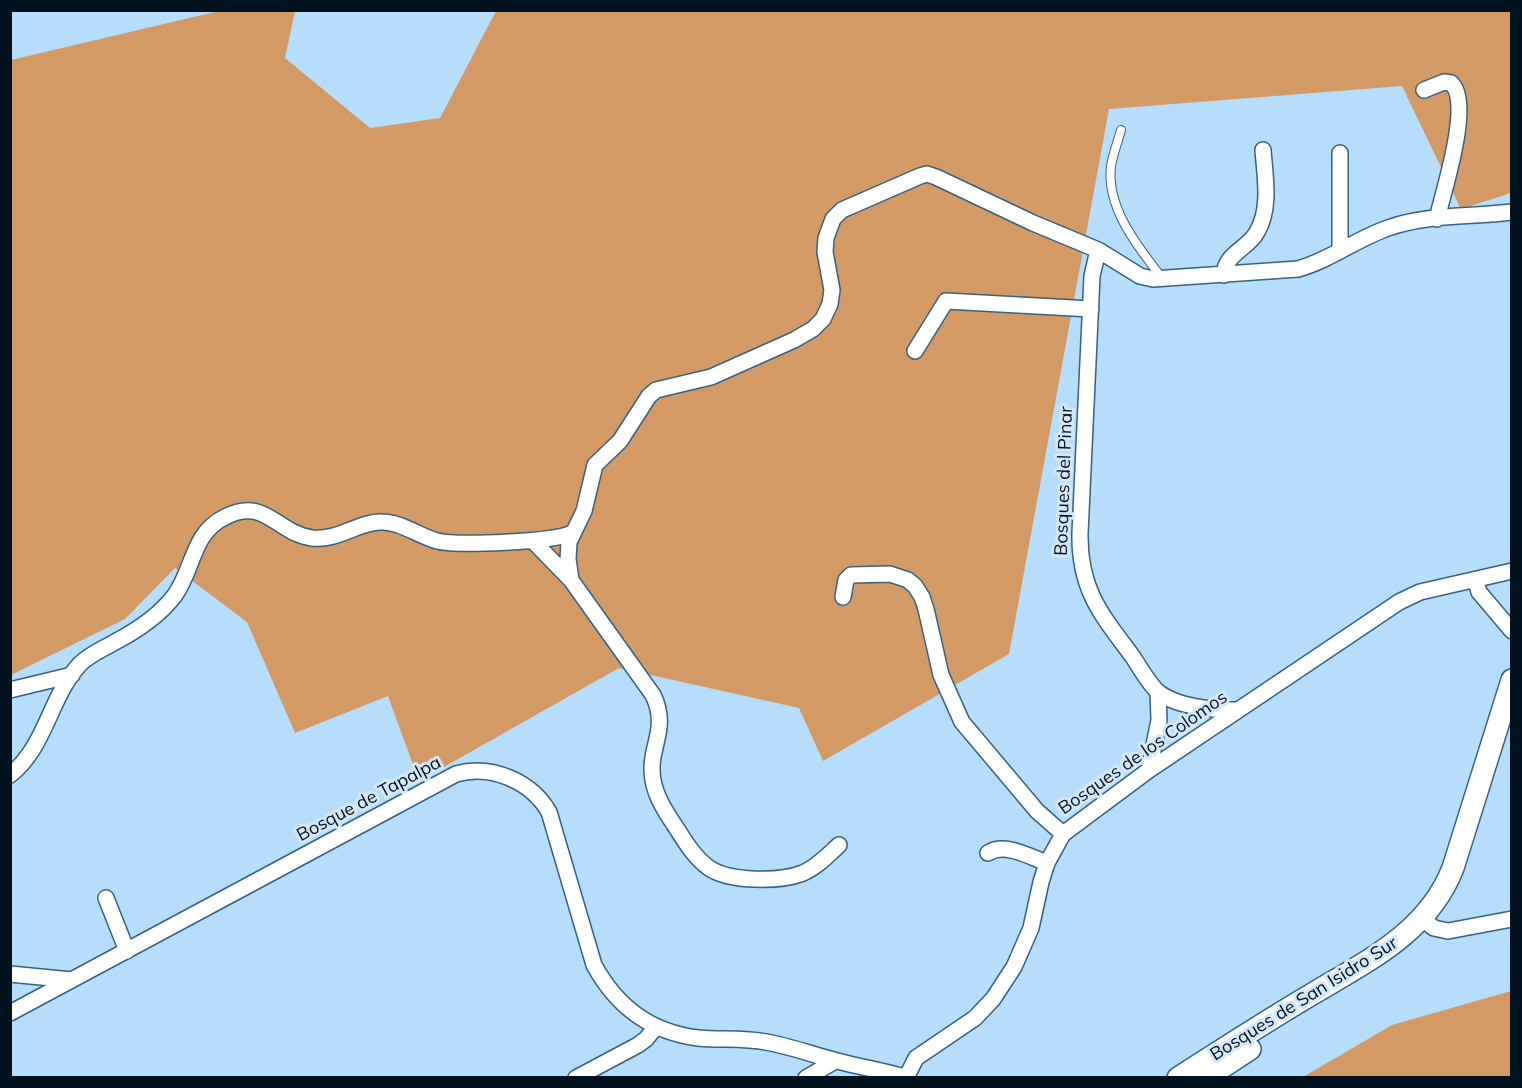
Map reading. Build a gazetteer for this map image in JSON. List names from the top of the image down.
{
  "streets": {
    "main road": ["Bosques de San Isidro Sur"],
    "street": ["Bosques del Pinar", "Bosques de los Colomos", "Bosque de Tapalpa"]
  },
  "crossings": [
    ["Bosques de los Colomos", "Bosque de Tapalpa"]
  ]
}
